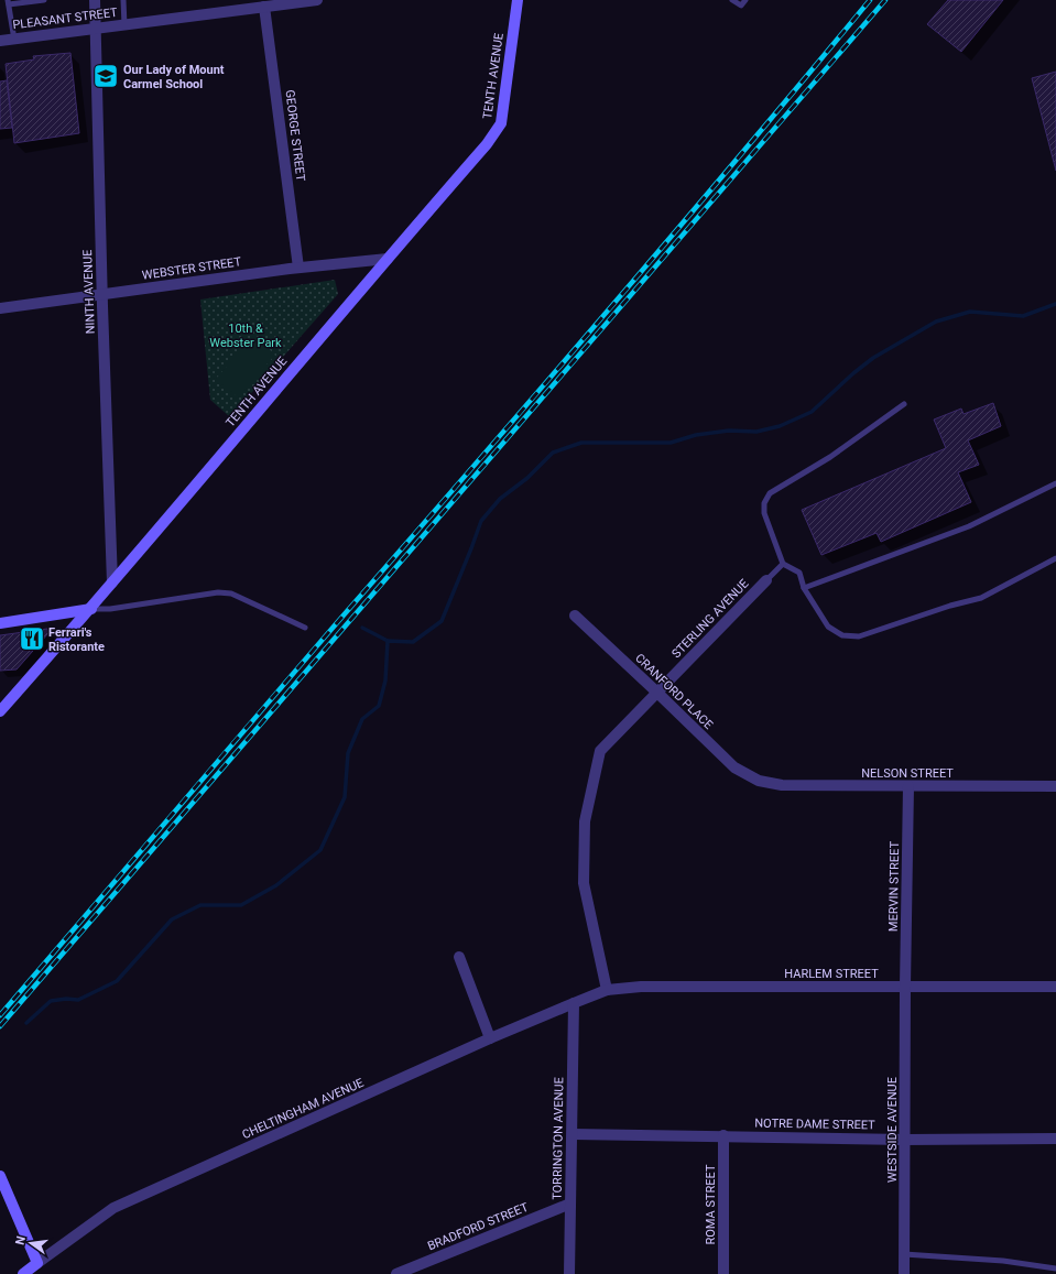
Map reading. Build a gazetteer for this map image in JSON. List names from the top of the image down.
{
  "streets": {
    "street": [
      "PLEASANT STREET",
      "TENTH AVENUE",
      "GEORGE STREET",
      "WEBSTER STREET",
      "NINTH AVENUE",
      "STERLING AVENUE",
      "CRANFORD PLACE",
      "NELSON STREET",
      "MERVIN STREET",
      "HARLEM STREET",
      "CHELTINGHAM AVENUE",
      "NOTRE DAME STREET",
      "WESTSIDE AVENUE",
      "TORRINGTON AVENUE",
      "ROMA STREET",
      "BRADFORD STREET"
    ]
  },
  "crossings": [
    ["PLEASANT STREET", "GEORGE STREET"],
    ["PLEASANT STREET", "NINTH AVENUE"],
    ["TENTH AVENUE", "WEBSTER STREET"],
    ["TENTH AVENUE", "NINTH AVENUE"],
    ["GEORGE STREET", "WEBSTER STREET"],
    ["WEBSTER STREET", "NINTH AVENUE"],
    ["STERLING AVENUE", "CRANFORD PLACE"],
    ["STERLING AVENUE", "HARLEM STREET"],
    ["STERLING AVENUE", "CHELTINGHAM AVENUE"],
    ["CRANFORD PLACE", "NELSON STREET"],
    ["NELSON STREET", "MERVIN STREET"],
    ["MERVIN STREET", "HARLEM STREET"],
    ["MERVIN STREET", "WESTSIDE AVENUE"],
    ["HARLEM STREET", "CHELTINGHAM AVENUE"],
    ["HARLEM STREET", "WESTSIDE AVENUE"],
    ["CHELTINGHAM AVENUE", "TORRINGTON AVENUE"],
    ["NOTRE DAME STREET", "WESTSIDE AVENUE"],
    ["NOTRE DAME STREET", "TORRINGTON AVENUE"],
    ["NOTRE DAME STREET", "ROMA STREET"],
    ["TORRINGTON AVENUE", "BRADFORD STREET"]
  ],
  "parks": ["10th & Webster Park"],
  "places": {
    "school or university": ["Our Lady of Mount Carmel School"],
    "restaurant": ["Ferrari's Ristorante"]
  },
  "north": "left"
}
